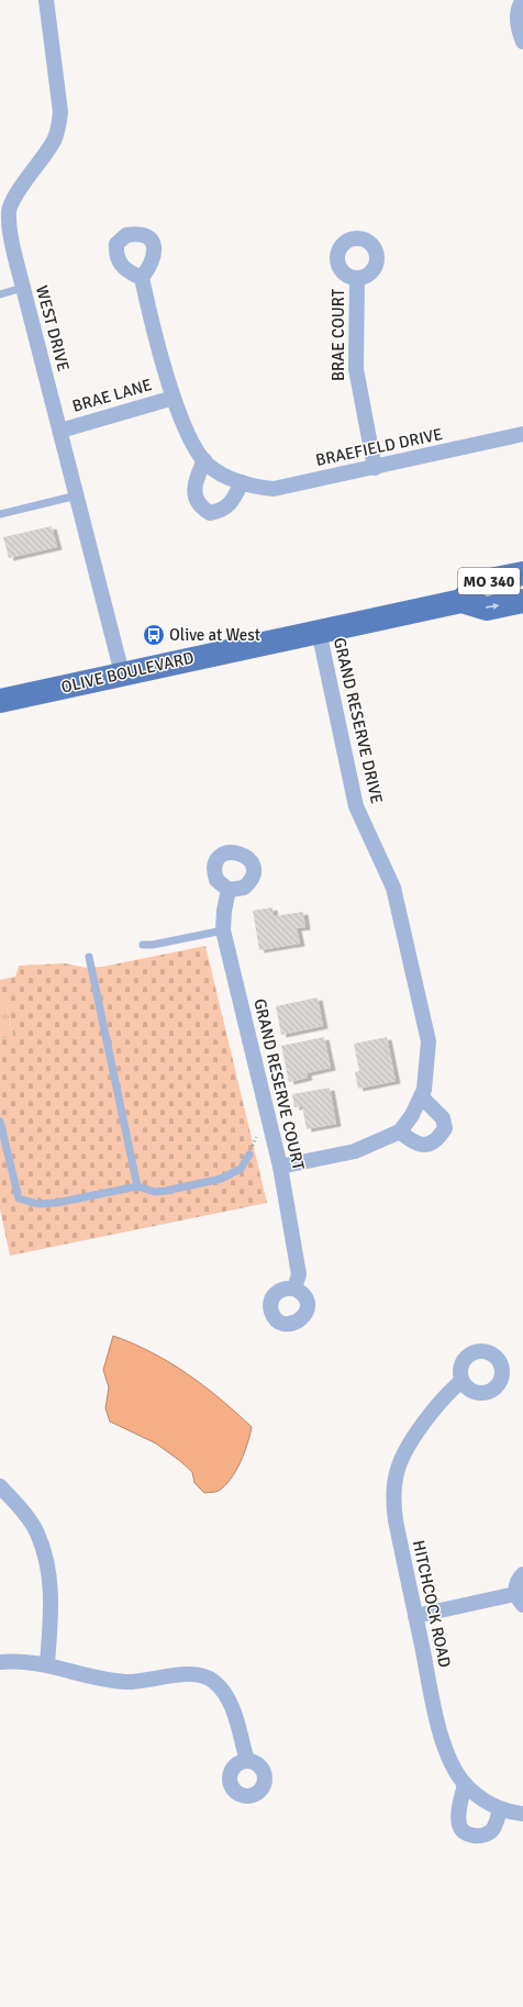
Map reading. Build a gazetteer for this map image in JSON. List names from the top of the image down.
{
  "streets": {
    "main road": ["MO 340", "OLIVE BOULEVARD"],
    "street": [
      "WEST DRIVE",
      "BRAE COURT",
      "BRAE LANE",
      "BRAEFIELD DRIVE",
      "GRAND RESERVE DRIVE",
      "GRAND RESERVE COURT",
      "HITCHCOCK ROAD"
    ]
  },
  "crossings": [
    ["WEST DRIVE", "BRAE LANE"],
    ["WEST DRIVE", "OLIVE BOULEVARD"],
    ["BRAE COURT", "BRAEFIELD DRIVE"],
    ["BRAE LANE", "BRAEFIELD DRIVE"],
    ["MO 340", "OLIVE BOULEVARD"],
    ["OLIVE BOULEVARD", "GRAND RESERVE DRIVE"]
  ],
  "places": {
    "bus stop": ["Olive at West"]
  }
}
